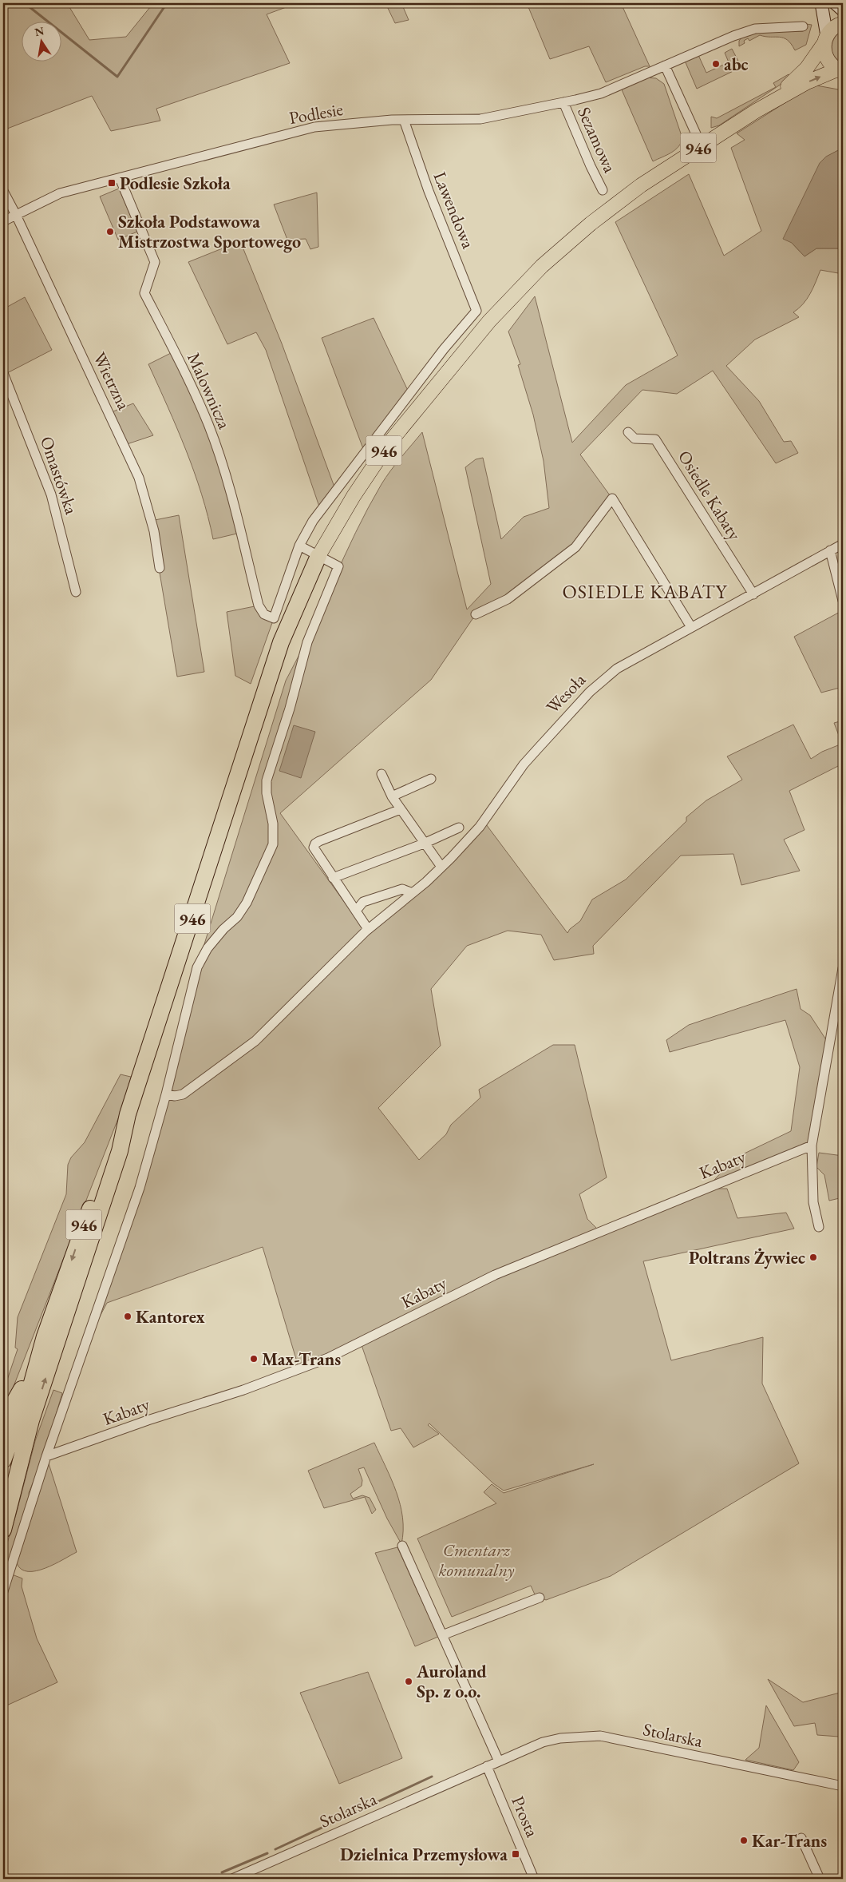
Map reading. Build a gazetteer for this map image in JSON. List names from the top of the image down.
{
  "streets": {
    "highway": ["946"],
    "street": [
      "Podlesie",
      "Sezamowa",
      "Lawendowa",
      "Wietrzna",
      "Malownicza",
      "Omastówka",
      "Osiedle Kabaty",
      "Wesoła",
      "Kabaty",
      "Stolarska",
      "Prosta"
    ]
  },
  "crossings": [
    ["Podlesie", "Sezamowa"],
    ["Podlesie", "Lawendowa"],
    ["Podlesie", "Wietrzna"],
    ["Podlesie", "Malownicza"],
    ["Lawendowa", "Malownicza"],
    ["Osiedle Kabaty", "Wesoła"],
    ["Stolarska", "Prosta"]
  ],
  "districts": ["OSIEDLE KABATY"],
  "parks": ["Cmentarz komunalny"],
  "places": {
    "other": [
      "abc",
      "Szkoła Podstawowa Mistrzostwa Sportowego",
      "Poltrans Żywiec",
      "Kantorex",
      "Max-Trans",
      "Auroland Sp. z o.o.",
      "Kar-Trans"
    ],
    "transit": ["Podlesie Szkoła", "Dzielnica Przemysłowa"]
  },
  "north": "top"
}
